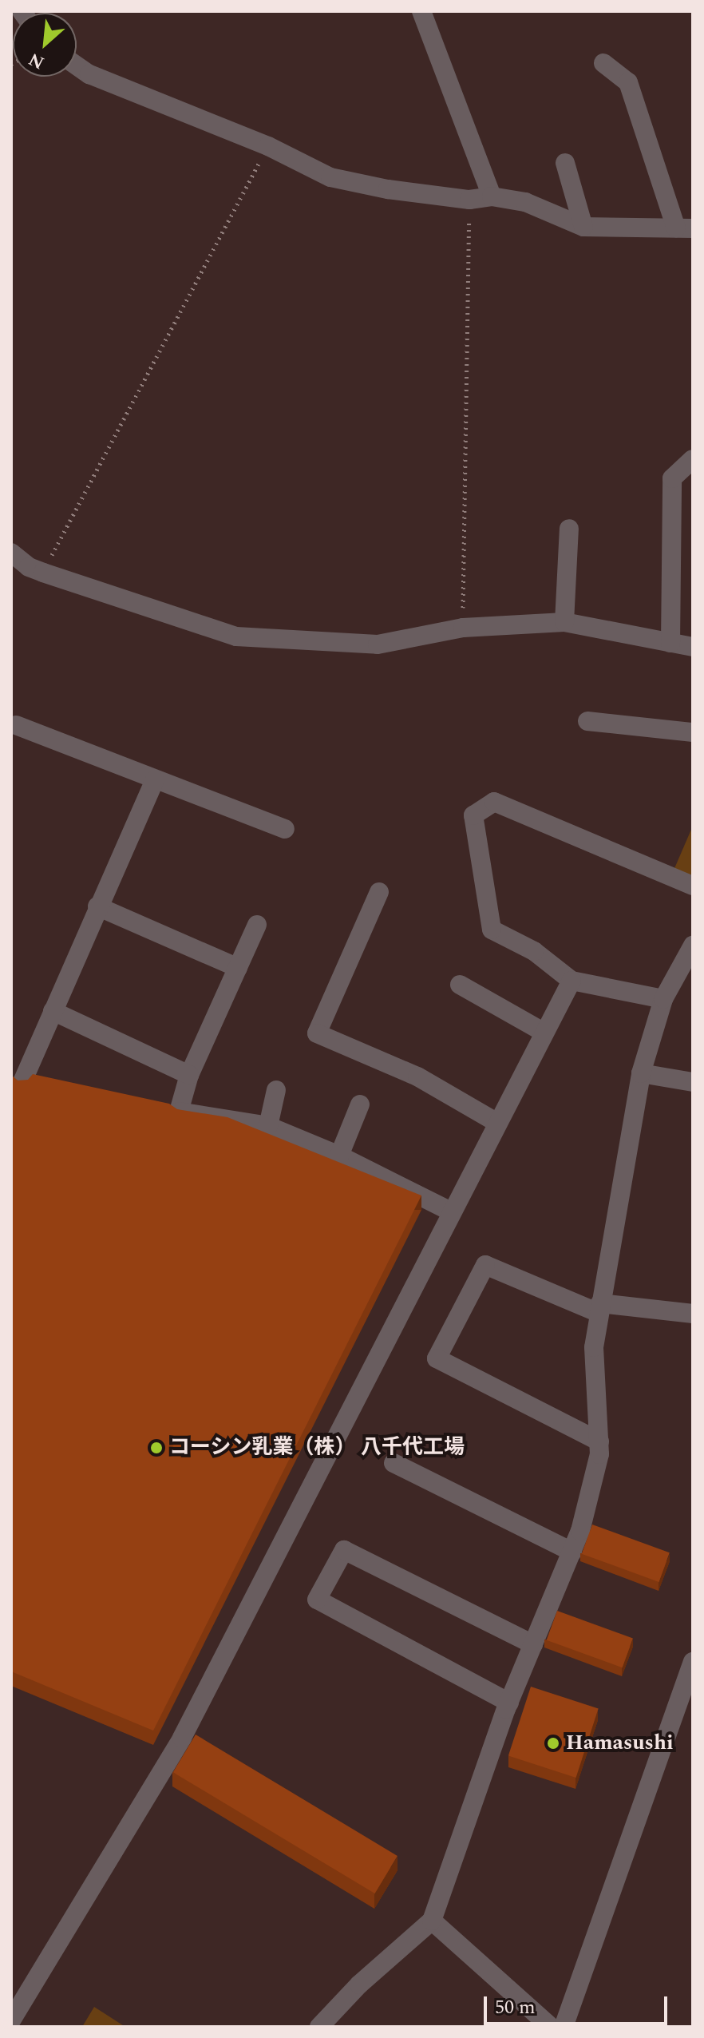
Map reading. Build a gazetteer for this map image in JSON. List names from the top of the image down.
{
  "places": ["コーシン乳業（株） 八千代工場", "Hamasushi"],
  "scale_bar": "50 m",
  "north": "bottom left"
}
